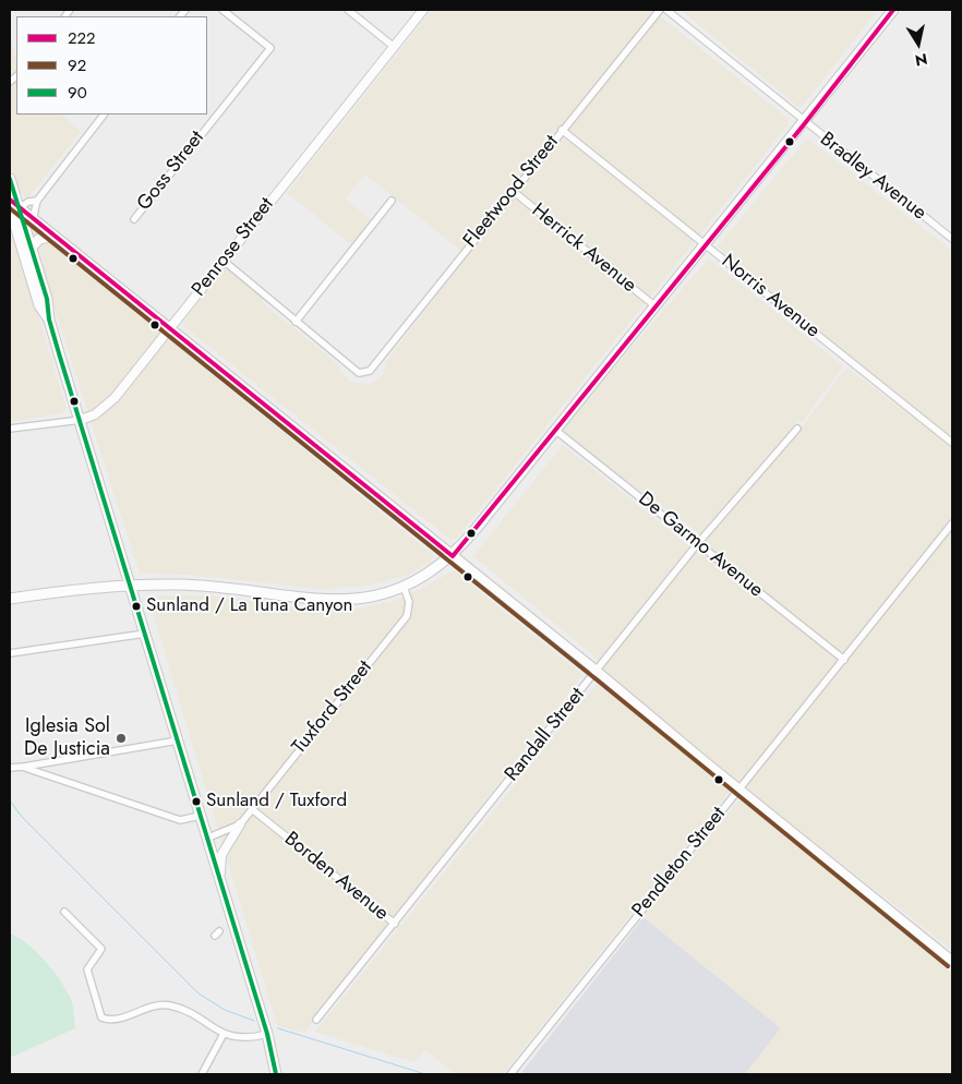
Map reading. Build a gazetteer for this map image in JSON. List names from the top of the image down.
{
  "streets": {
    "main road": ["Penrose Street", "Tuxford Street"],
    "street": [
      "Goss Street",
      "Bradley Avenue",
      "Fleetwood Street",
      "Herrick Avenue",
      "Norris Avenue",
      "De Garmo Avenue",
      "Randall Street",
      "Pendleton Street",
      "Borden Avenue"
    ]
  },
  "crossings": [
    ["Fleetwood Street", "Herrick Avenue"],
    ["Fleetwood Street", "Norris Avenue"],
    ["De Garmo Avenue", "Randall Street"],
    ["De Garmo Avenue", "Pendleton Street"],
    ["Tuxford Street", "Borden Avenue"],
    ["Randall Street", "Borden Avenue"]
  ],
  "places": ["Sunland / La Tuna Canyon", "Iglesia Sol De Justicia", "Sunland / Tuxford"],
  "lines": ["transit line 222", "transit line 90", "transit line 92"],
  "legend": ["222", "92", "90"],
  "north": "bottom"
}
